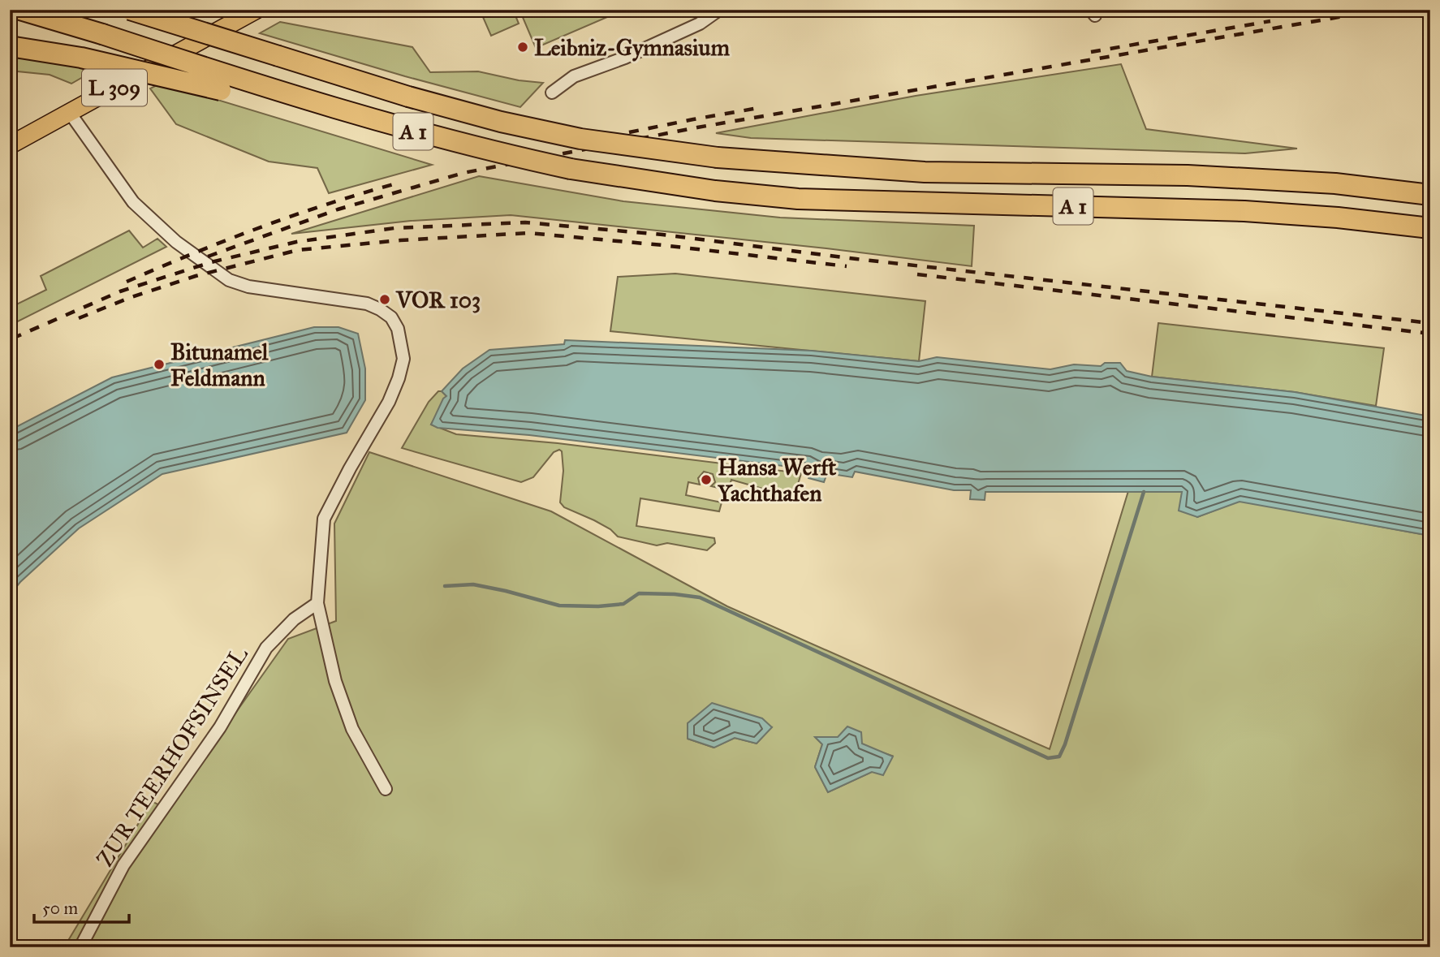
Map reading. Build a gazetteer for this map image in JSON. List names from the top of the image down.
{
  "streets": {
    "highway": ["A 1"],
    "main road": ["L 309"],
    "street": ["ZUR TEERHOFSINSEL"]
  },
  "places": [
    "Leibniz-Gymnasium",
    "VOR 103",
    "Bitunamel Feldmann",
    "Hansa Werft Yachthafen"
  ],
  "scale_bar": "50 m"
}
